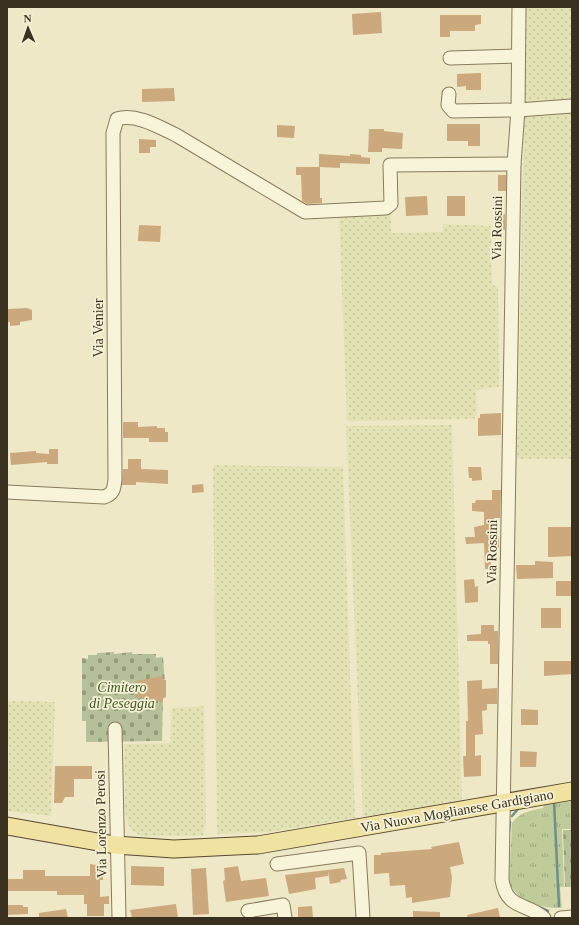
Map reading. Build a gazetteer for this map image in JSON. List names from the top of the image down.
{
  "streets": {
    "main road": ["Via Nuova Moglianese Gardigiano"],
    "street": ["Via Rossini", "Via Venier", "Via Lorenzo Perosi"]
  },
  "crossings": [
    ["Via Rossini", "Via Venier"],
    ["Via Rossini", "Via Nuova Moglianese Gardigiano"],
    ["Via Nuova Moglianese Gardigiano", "Via Lorenzo Perosi"]
  ],
  "parks": ["Cimitero di Peseggia"],
  "north": "top"
}
